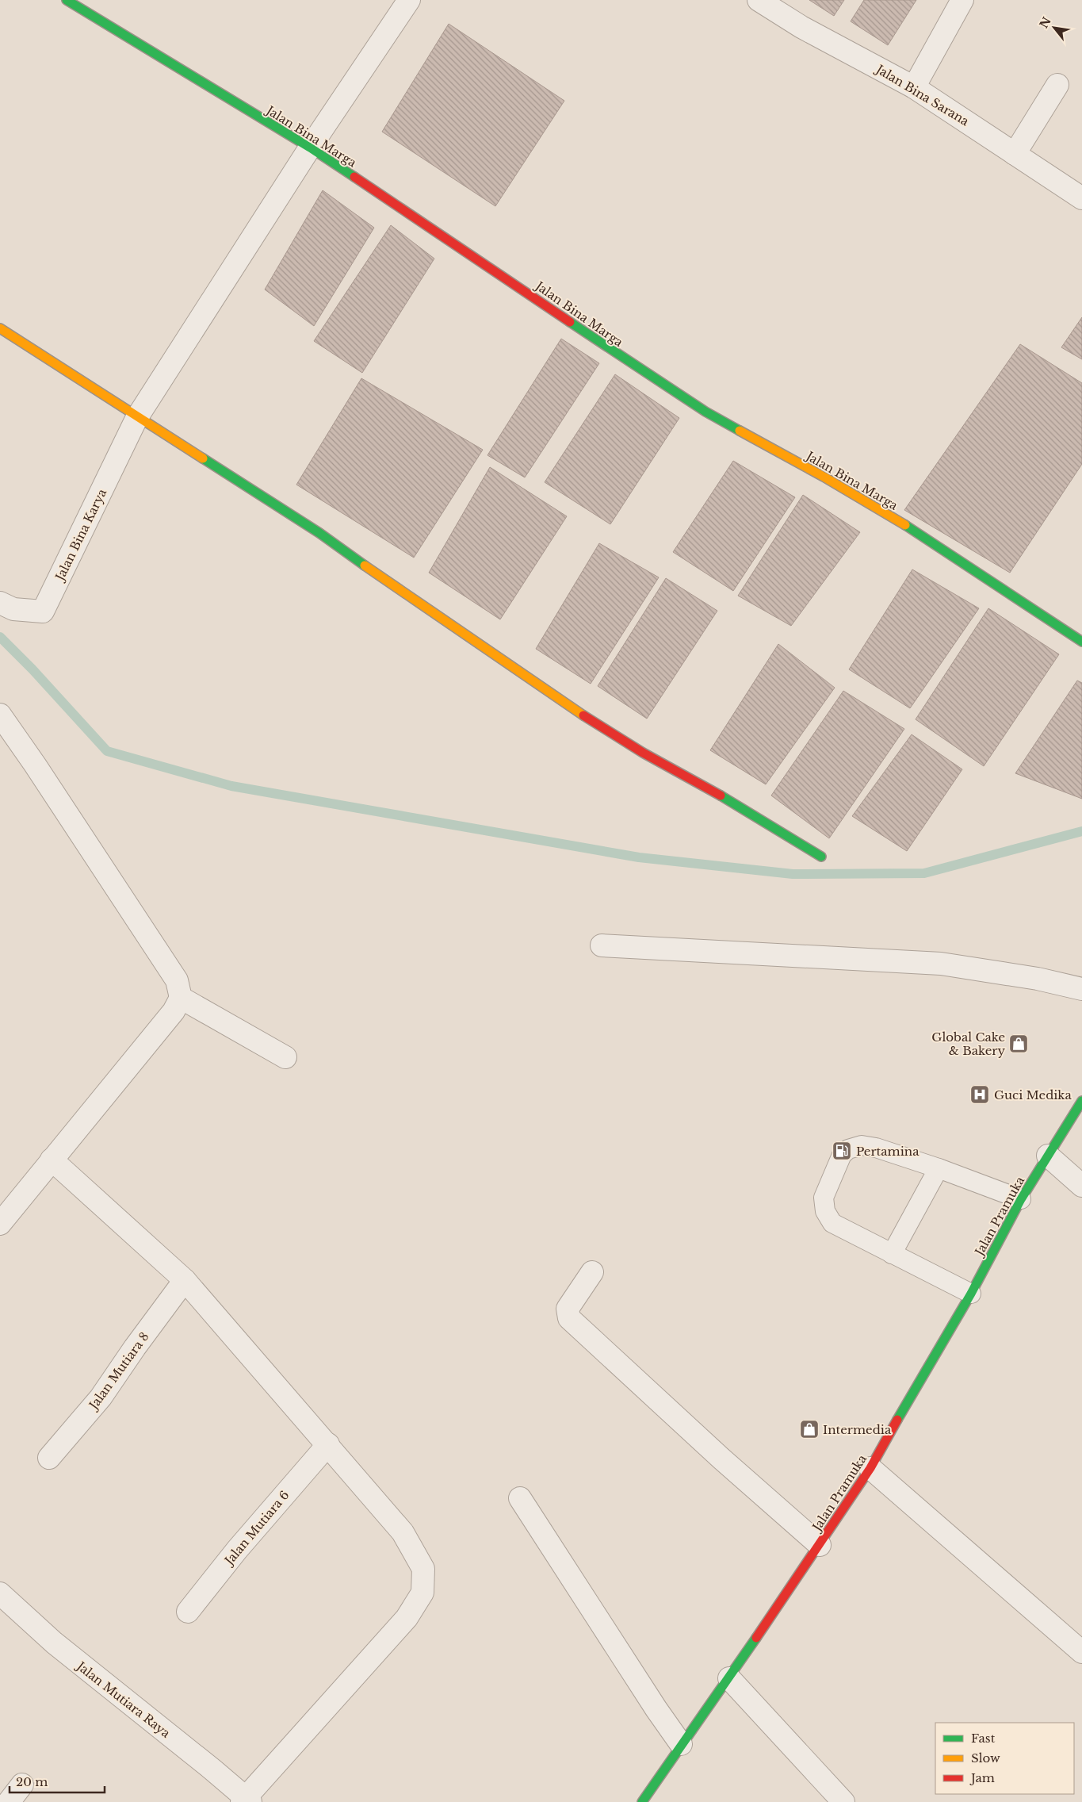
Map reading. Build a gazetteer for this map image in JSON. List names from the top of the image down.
{
  "streets": {
    "street": [
      "Jalan Bina Sarana",
      "Jalan Bina Marga",
      "Jalan Bina Karya",
      "Jalan Pramuka",
      "Jalan Mutiara 8",
      "Jalan Mutiara 6",
      "Jalan Mutiara Raya"
    ]
  },
  "places": {
    "shop": ["Global Cake & Bakery", "Intermedia"],
    "hospital": ["Guci Medika"],
    "fuel station": ["Pertamina"]
  },
  "legend": ["Fast", "Slow", "Jam"],
  "scale_bar": "20 m",
  "north": "top left"
}
